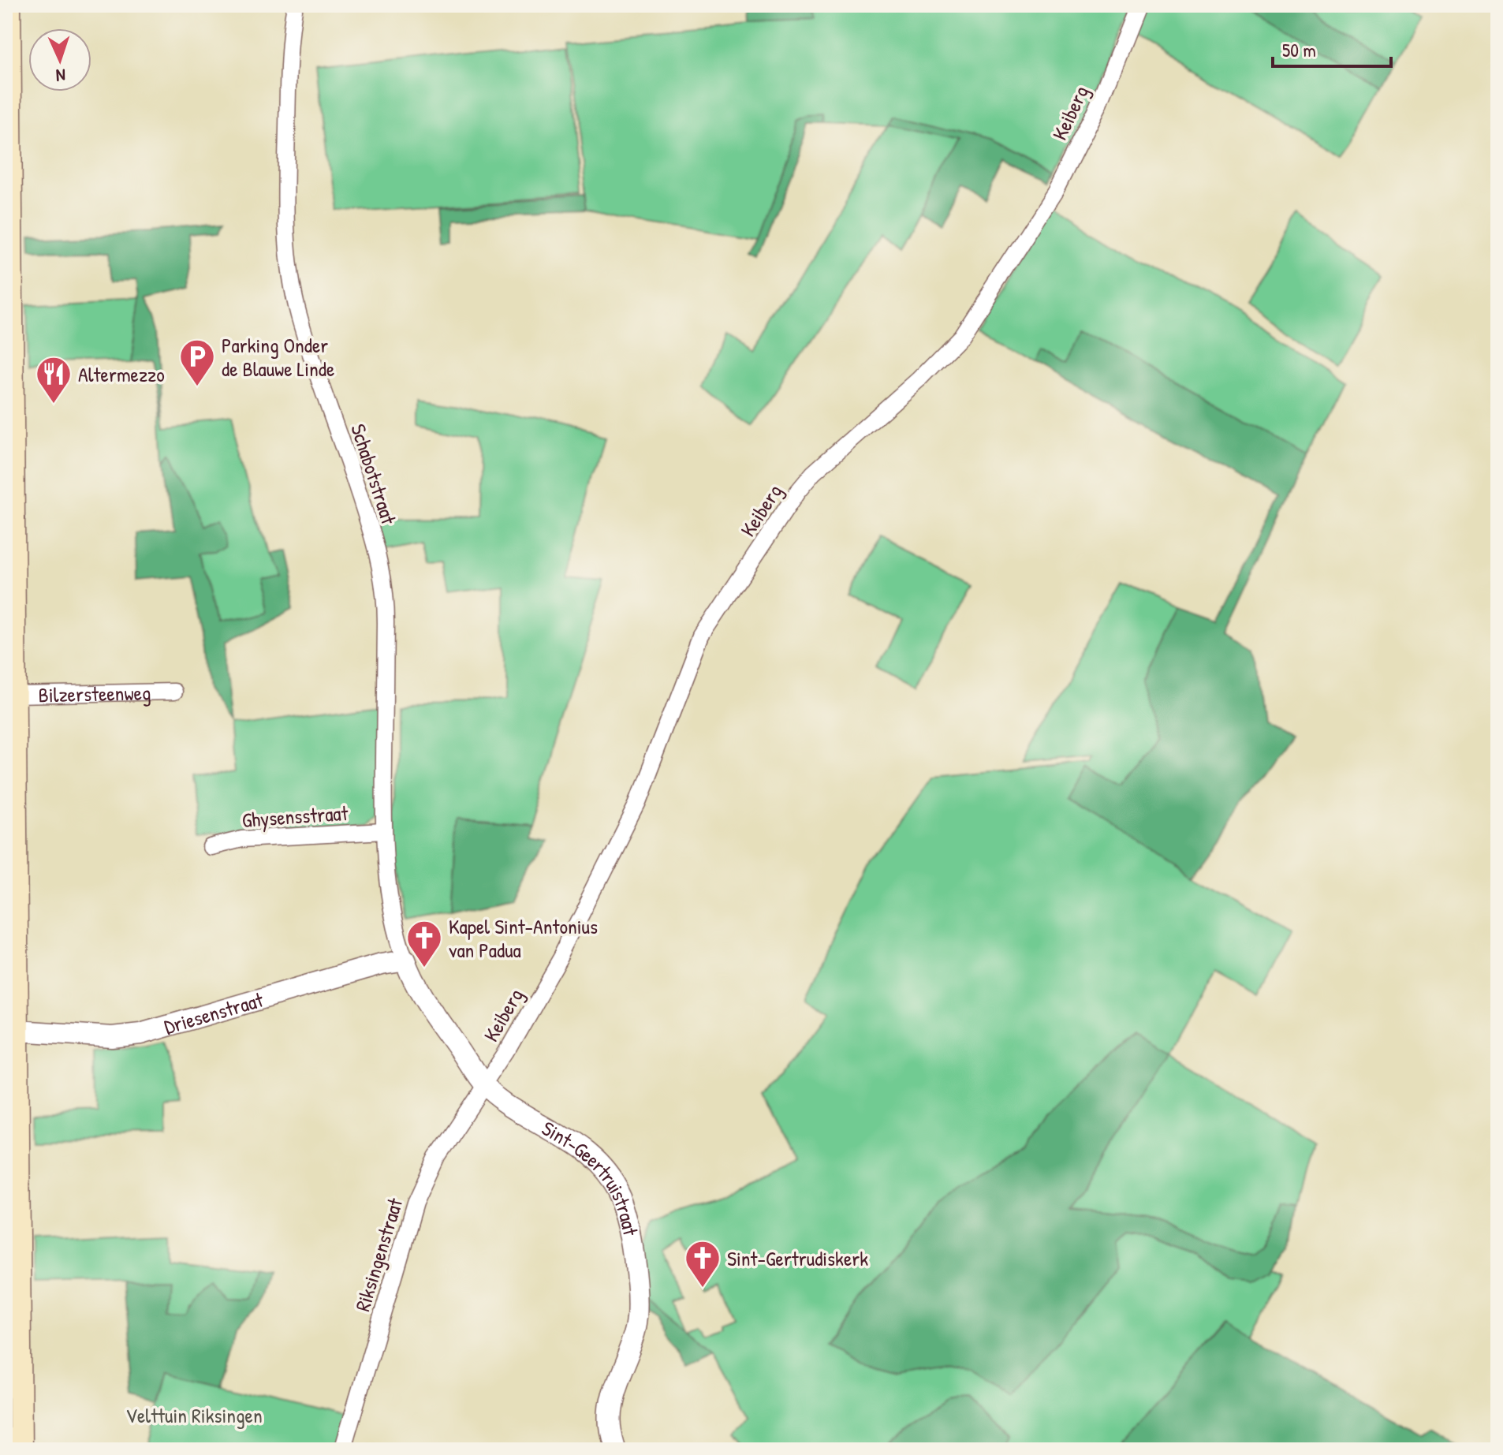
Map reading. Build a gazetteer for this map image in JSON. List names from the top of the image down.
{
  "streets": {
    "main road": ["Bilzersteenweg"],
    "street": [
      "Keiberg",
      "Schabotstraat",
      "Ghysensstraat",
      "Driesenstraat",
      "Sint-Geertruistraat",
      "Riksingenstraat"
    ]
  },
  "crossings": [
    ["Keiberg", "Sint-Geertruistraat"],
    ["Keiberg", "Riksingenstraat"],
    ["Schabotstraat", "Ghysensstraat"],
    ["Schabotstraat", "Driesenstraat"],
    ["Schabotstraat", "Sint-Geertruistraat"],
    ["Bilzersteenweg", "Driesenstraat"],
    ["Driesenstraat", "Sint-Geertruistraat"],
    ["Sint-Geertruistraat", "Riksingenstraat"]
  ],
  "parks": ["Velttuin Riksingen"],
  "places": {
    "parking": ["Parking Onder de Blauwe Linde"],
    "restaurant": ["Altermezzo"],
    "church": ["Kapel Sint-Antonius van Padua", "Sint-Gertrudiskerk"]
  },
  "scale_bar": "50 m",
  "north": "bottom"
}
